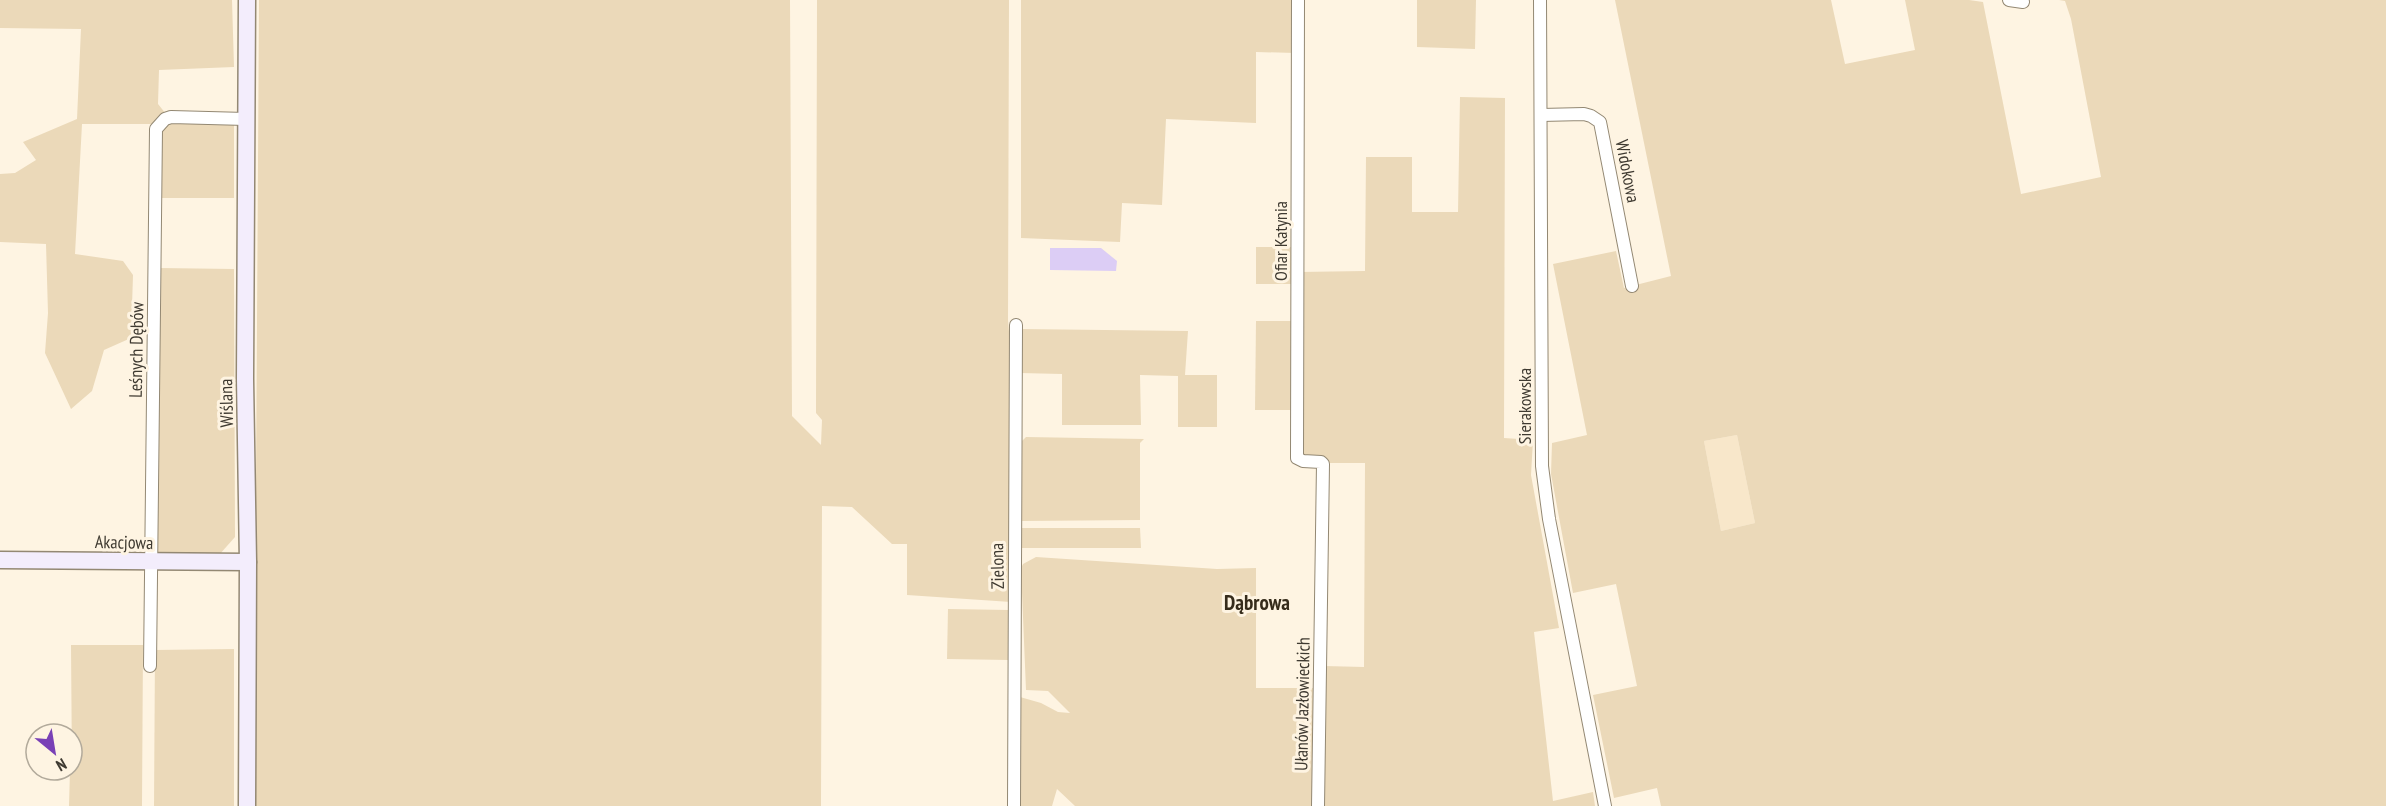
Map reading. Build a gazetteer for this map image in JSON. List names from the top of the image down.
{
  "streets": {
    "main road": ["Wiślana", "Akacjowa"],
    "street": [
      "Widokowa",
      "Ofiar Katynia",
      "Leśnych Dębów",
      "Sierakowska",
      "Zielona",
      "Ułanów Jazłowieckich"
    ]
  },
  "crossings": [
    ["Widokowa", "Sierakowska"],
    ["Ofiar Katynia", "Ułanów Jazłowieckich"],
    ["Leśnych Dębów", "Wiślana"],
    ["Leśnych Dębów", "Akacjowa"],
    ["Wiślana", "Akacjowa"]
  ],
  "districts": ["Dąbrowa"],
  "north": "bottom right"
}
